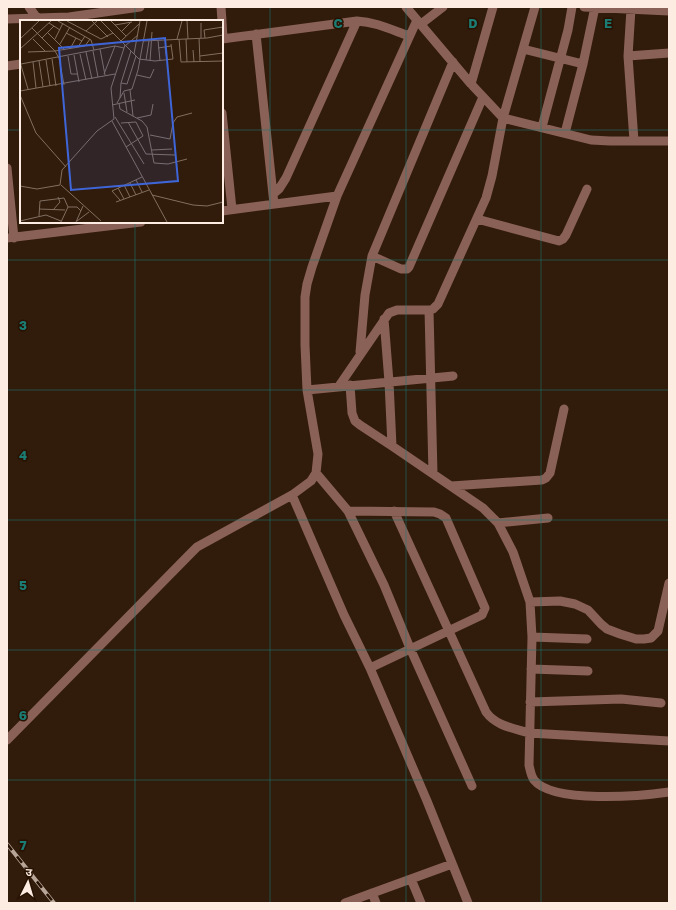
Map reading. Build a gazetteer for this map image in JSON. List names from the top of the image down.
{
  "north": "top",
  "grid": {
    "columns": ["C", "D", "E"],
    "rows": [
      "3",
      "4",
      "5",
      "6",
      "7"
    ]
  }
}
